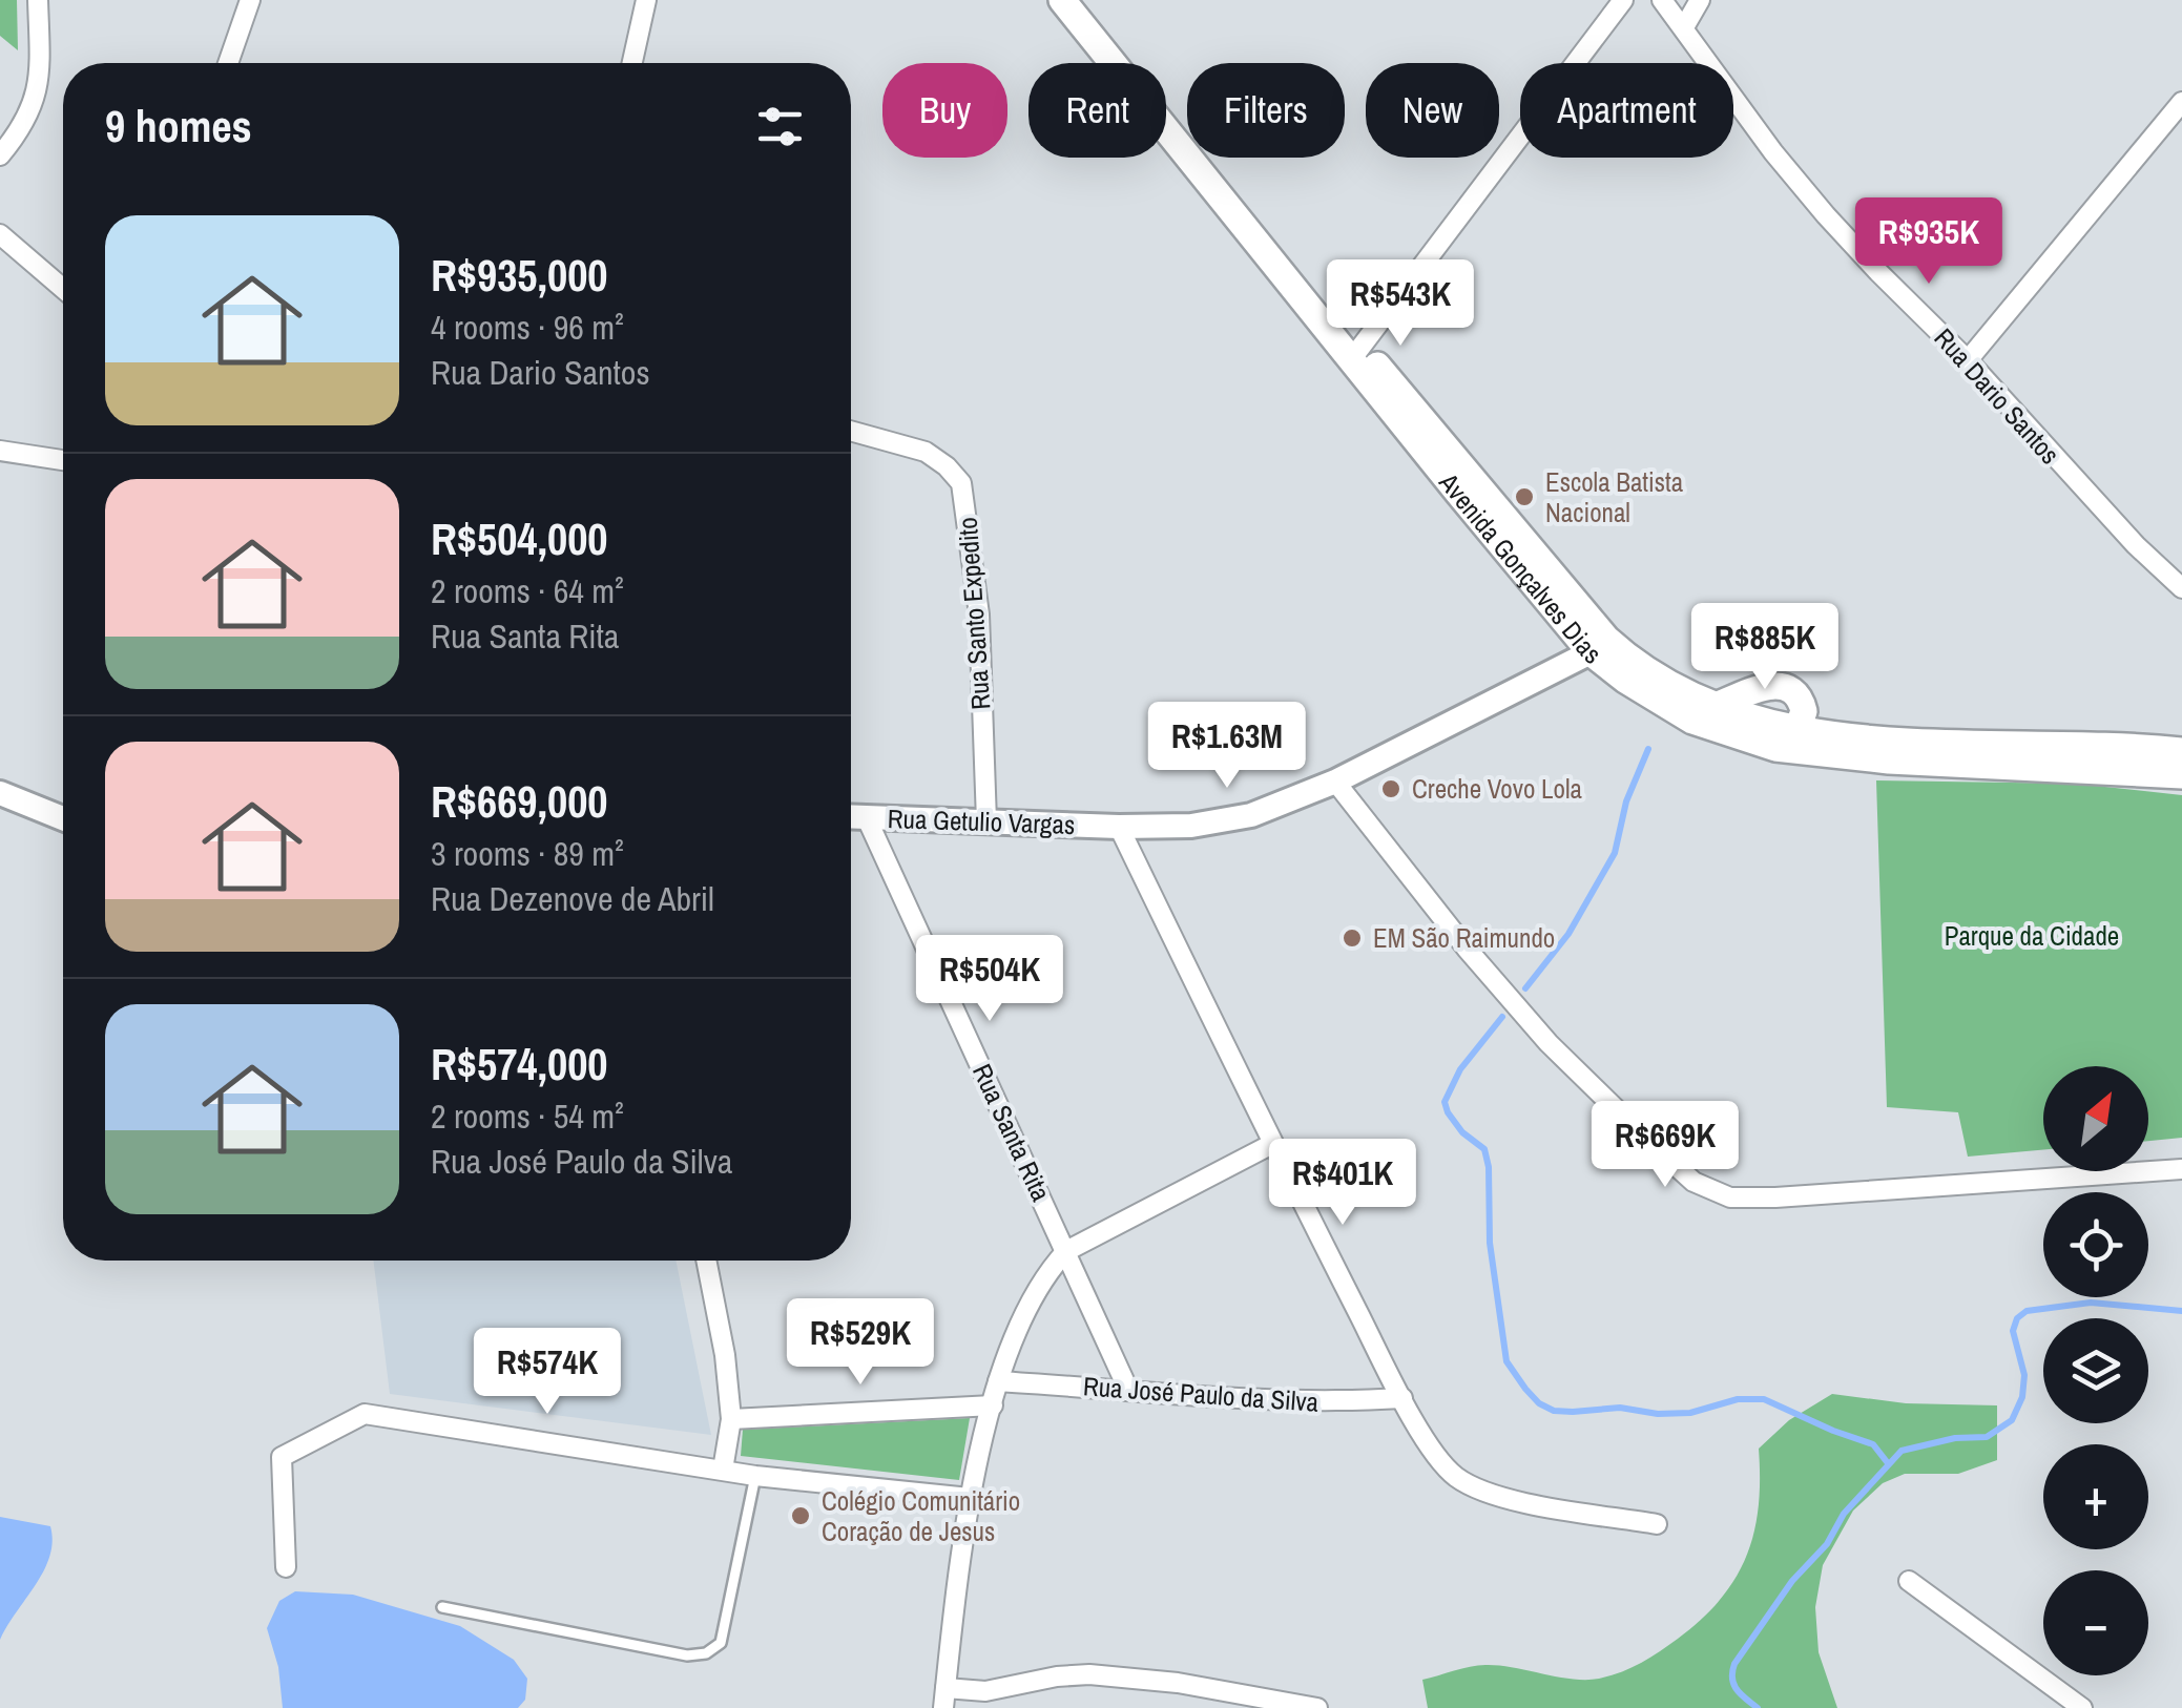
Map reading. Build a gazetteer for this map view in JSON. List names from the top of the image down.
{
  "streets": {
    "main road": ["Avenida Gonçalves Dias"],
    "street": [
      "Rua Dario Santos",
      "Rua Santo Expedito",
      "Rua Getulio Vargas",
      "Rua Santa Rita",
      "Rua José Paulo da Silva"
    ]
  },
  "crossings": [
    ["Avenida Gonçalves Dias", "Rua Getulio Vargas"],
    ["Rua Santo Expedito", "Rua Getulio Vargas"],
    ["Rua Getulio Vargas", "Rua Santa Rita"],
    ["Rua Santa Rita", "Rua José Paulo da Silva"]
  ],
  "parks": ["Parque da Cidade"],
  "places": [
    "Escola Batista Nacional",
    "Creche Vovo Lola",
    "EM São Raimundo",
    "Colégio Comunitário Coração de Jesus"
  ],
  "north": "top right",
  "page": {
    "chip": [
      "Buy",
      "Rent",
      "Filters",
      "New",
      "Apartment"
    ],
    "heading": "9 homes",
    "list": [
      {
        "name": "R$935,000",
        "note": "4 rooms · 96 m² · Rua Dario Santos"
      },
      {
        "name": "R$504,000",
        "note": "2 rooms · 64 m² · Rua Santa Rita"
      },
      {
        "name": "R$669,000",
        "note": "3 rooms · 89 m² · Rua Dezenove de Abril"
      },
      {
        "name": "R$574,000",
        "note": "2 rooms · 54 m² · Rua José Paulo da Silva"
      }
    ],
    "price": [
      "R$935K",
      "R$543K",
      "R$885K",
      "R$1.63M",
      "R$504K",
      "R$669K",
      "R$401K",
      "R$529K",
      "R$574K"
    ],
    "map_buttons": ["+", "−"]
  }
}
